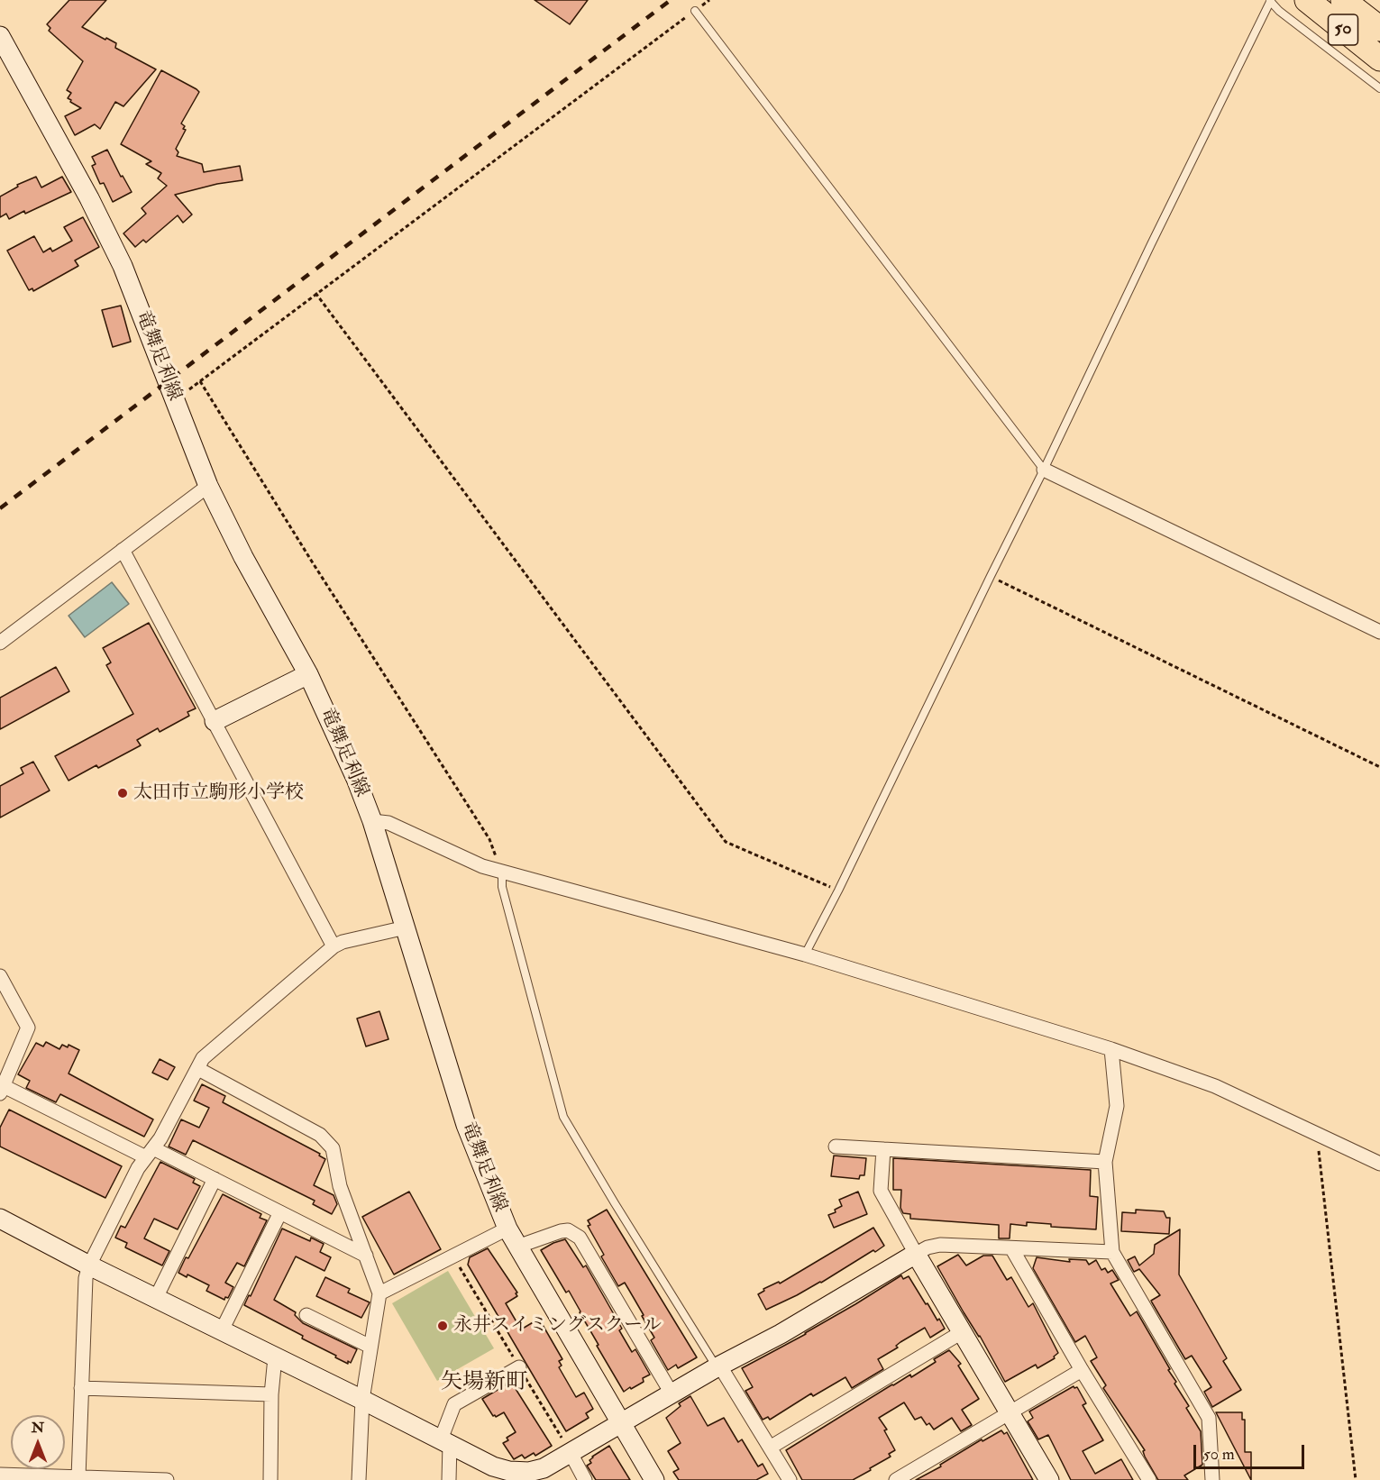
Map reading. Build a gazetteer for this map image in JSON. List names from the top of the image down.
{
  "streets": {
    "highway": ["50"],
    "main road": ["竜舞足利線"]
  },
  "districts": ["矢場新町"],
  "places": ["太田市立駒形小学校", "永井スイミングスクール"],
  "scale_bar": "50 m",
  "north": "top"
}
